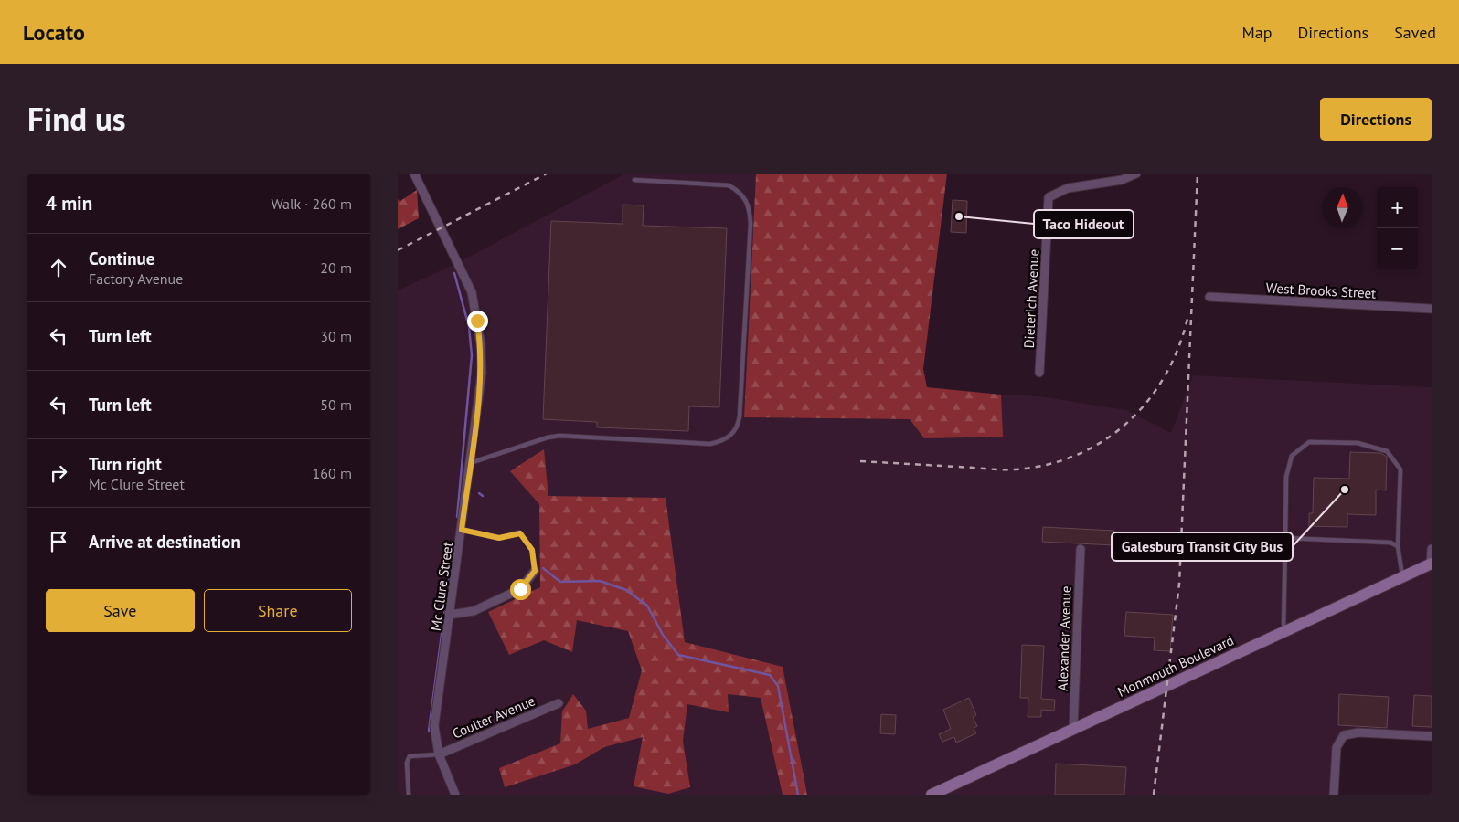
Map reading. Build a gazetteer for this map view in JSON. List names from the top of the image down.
{
  "streets": {
    "street": [
      "West Brooks Street",
      "Dieterich Avenue",
      "Mc Clure Street",
      "Alexander Avenue",
      "Monmouth Boulevard",
      "Coulter Avenue"
    ]
  },
  "crossings": [
    ["Mc Clure Street", "Coulter Avenue"],
    ["Alexander Avenue", "Monmouth Boulevard"]
  ],
  "places": ["Taco Hideout", "Galesburg Transit City Bus"],
  "north": "top",
  "page": {
    "header": "Locato",
    "nav": ["Map", "Directions", "Saved"],
    "title": "Find us",
    "buttons": [
      "Directions",
      ["Save", "Share"]
    ],
    "heading": ["4 min", "Walk · 260 m"],
    "map_buttons": ["+", "−"],
    "list": [
      ["Continue", "Factory Avenue", "20 m"],
      ["Turn left", "30 m"],
      ["Turn left", "50 m"],
      ["Turn right", "Mc Clure Street", "160 m"],
      "Arrive at destination"
    ]
  }
}
